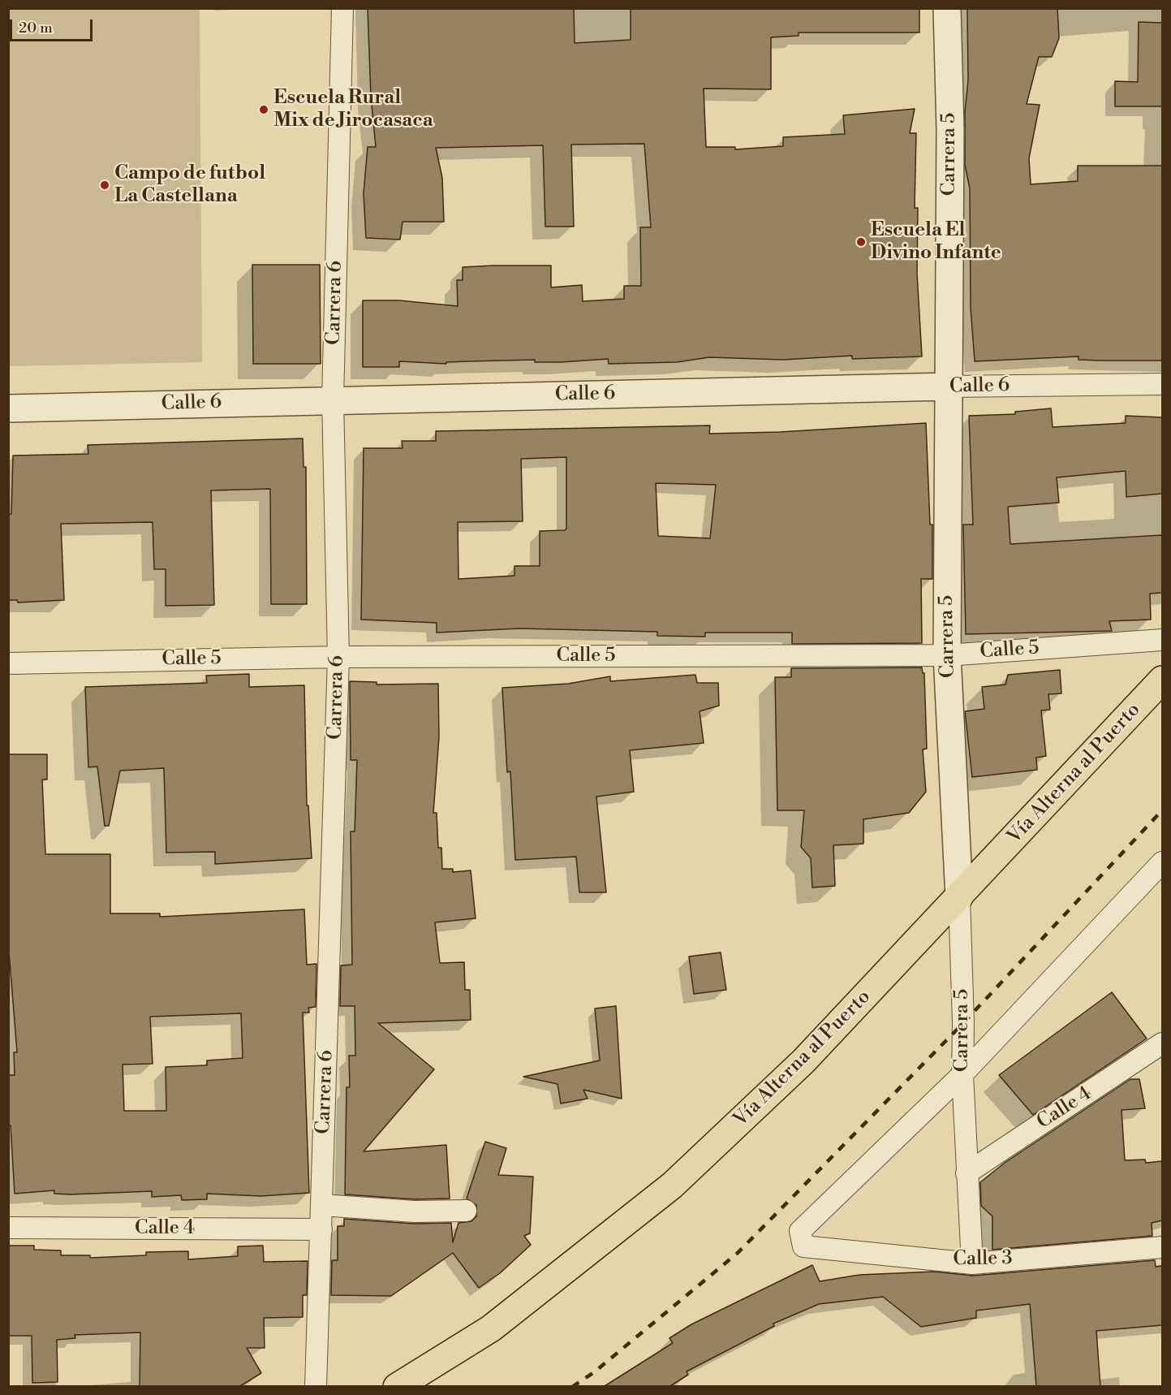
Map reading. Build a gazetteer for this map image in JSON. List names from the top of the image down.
{
  "streets": {
    "main road": ["Vía Alterna al Puerto"],
    "street": [
      "Carrera 5",
      "Carrera 6",
      "Calle 6",
      "Calle 5",
      "Calle 4",
      "Calle 3"
    ]
  },
  "crossings": [
    ["Carrera 5", "Calle 6"],
    ["Carrera 5", "Calle 5"],
    ["Carrera 5", "Vía Alterna al Puerto"],
    ["Carrera 5", "Calle 4"],
    ["Carrera 5", "Calle 3"],
    ["Carrera 6", "Calle 6"],
    ["Carrera 6", "Calle 5"],
    ["Carrera 6", "Calle 4"]
  ],
  "places": ["Escuela Rural Mix de Jirocasaca", "Campo de futbol La Castellana", "Escuela El Divino Infante"],
  "scale_bar": "20 m"
}
